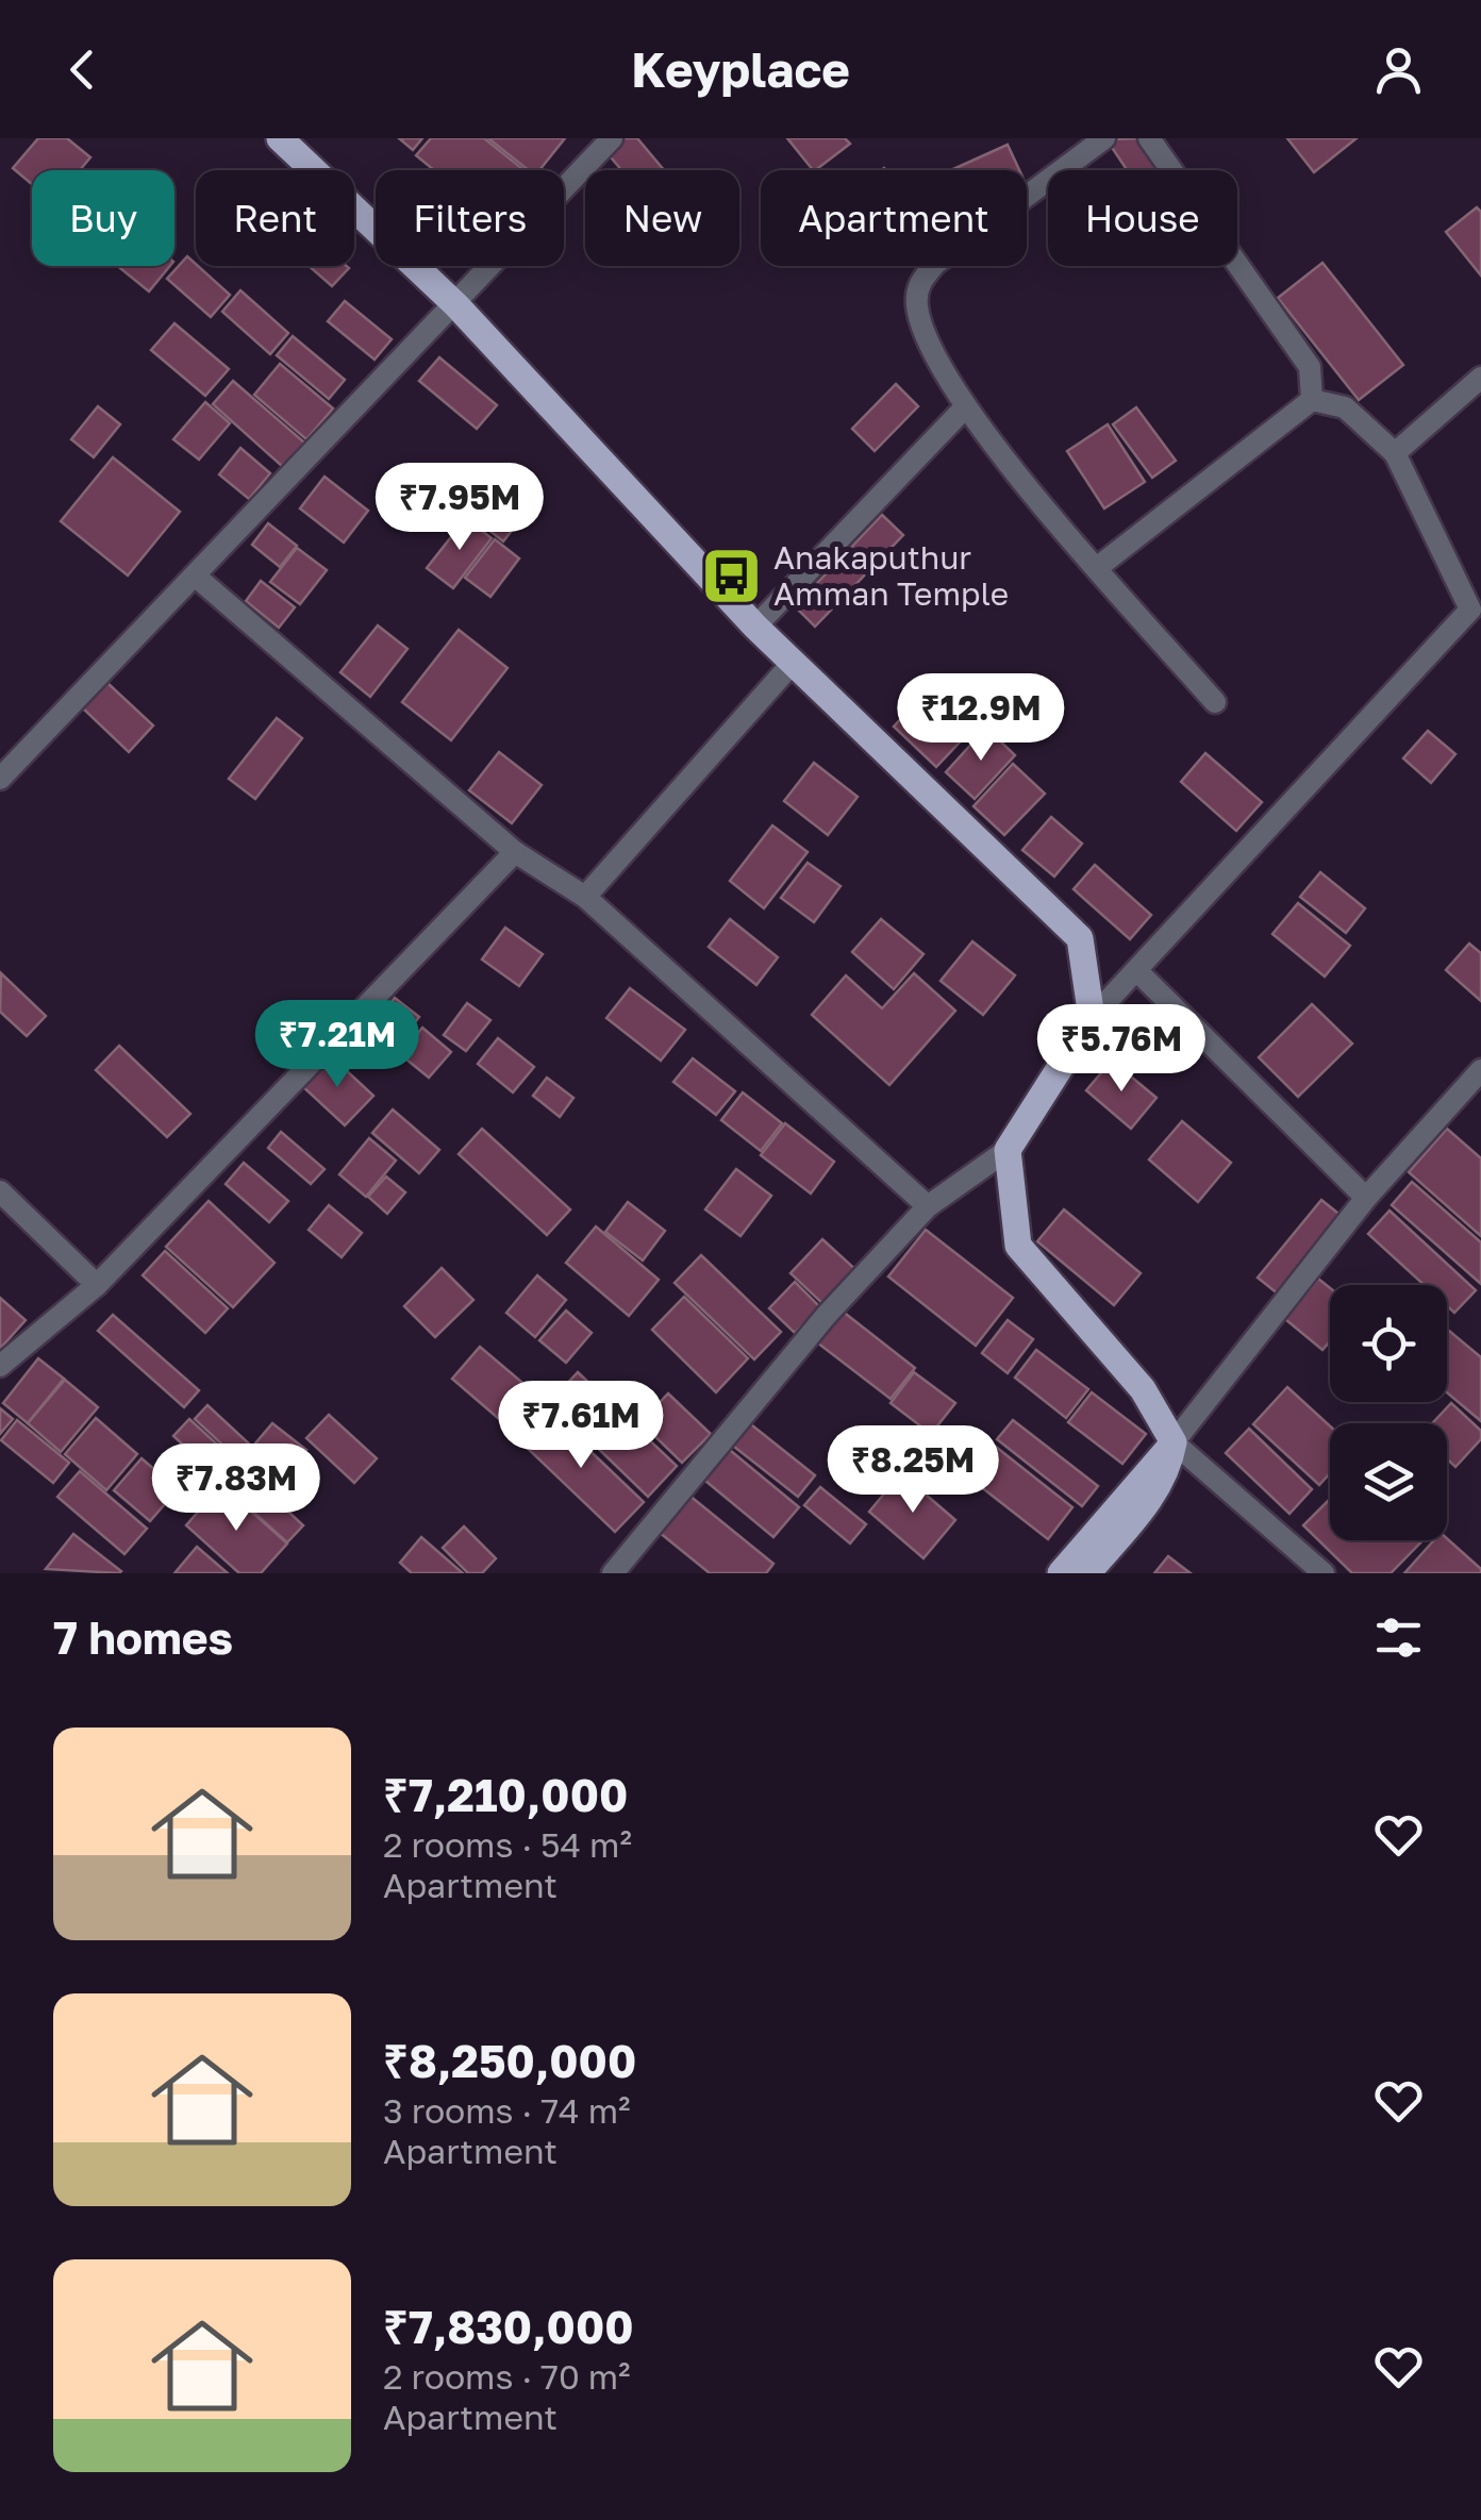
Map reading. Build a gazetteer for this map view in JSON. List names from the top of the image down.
{
  "places": {
    "bus stop": ["Anakaputhur Amman Temple"]
  },
  "page": {
    "header": "Keyplace",
    "chip": [
      "Buy",
      "Rent",
      "Filters",
      "New",
      "Apartment",
      "House"
    ],
    "price": [
      "₹7.95M",
      "₹12.9M",
      "₹7.21M",
      "₹5.76M",
      "₹7.61M",
      "₹8.25M",
      "₹7.83M"
    ],
    "heading": "7 homes",
    "list": [
      {
        "name": "₹7,210,000",
        "note": "2 rooms · 54 m² · Apartment"
      },
      {
        "name": "₹8,250,000",
        "note": "3 rooms · 74 m² · Apartment"
      },
      {
        "name": "₹7,830,000",
        "note": "2 rooms · 70 m² · Apartment"
      }
    ]
  }
}
